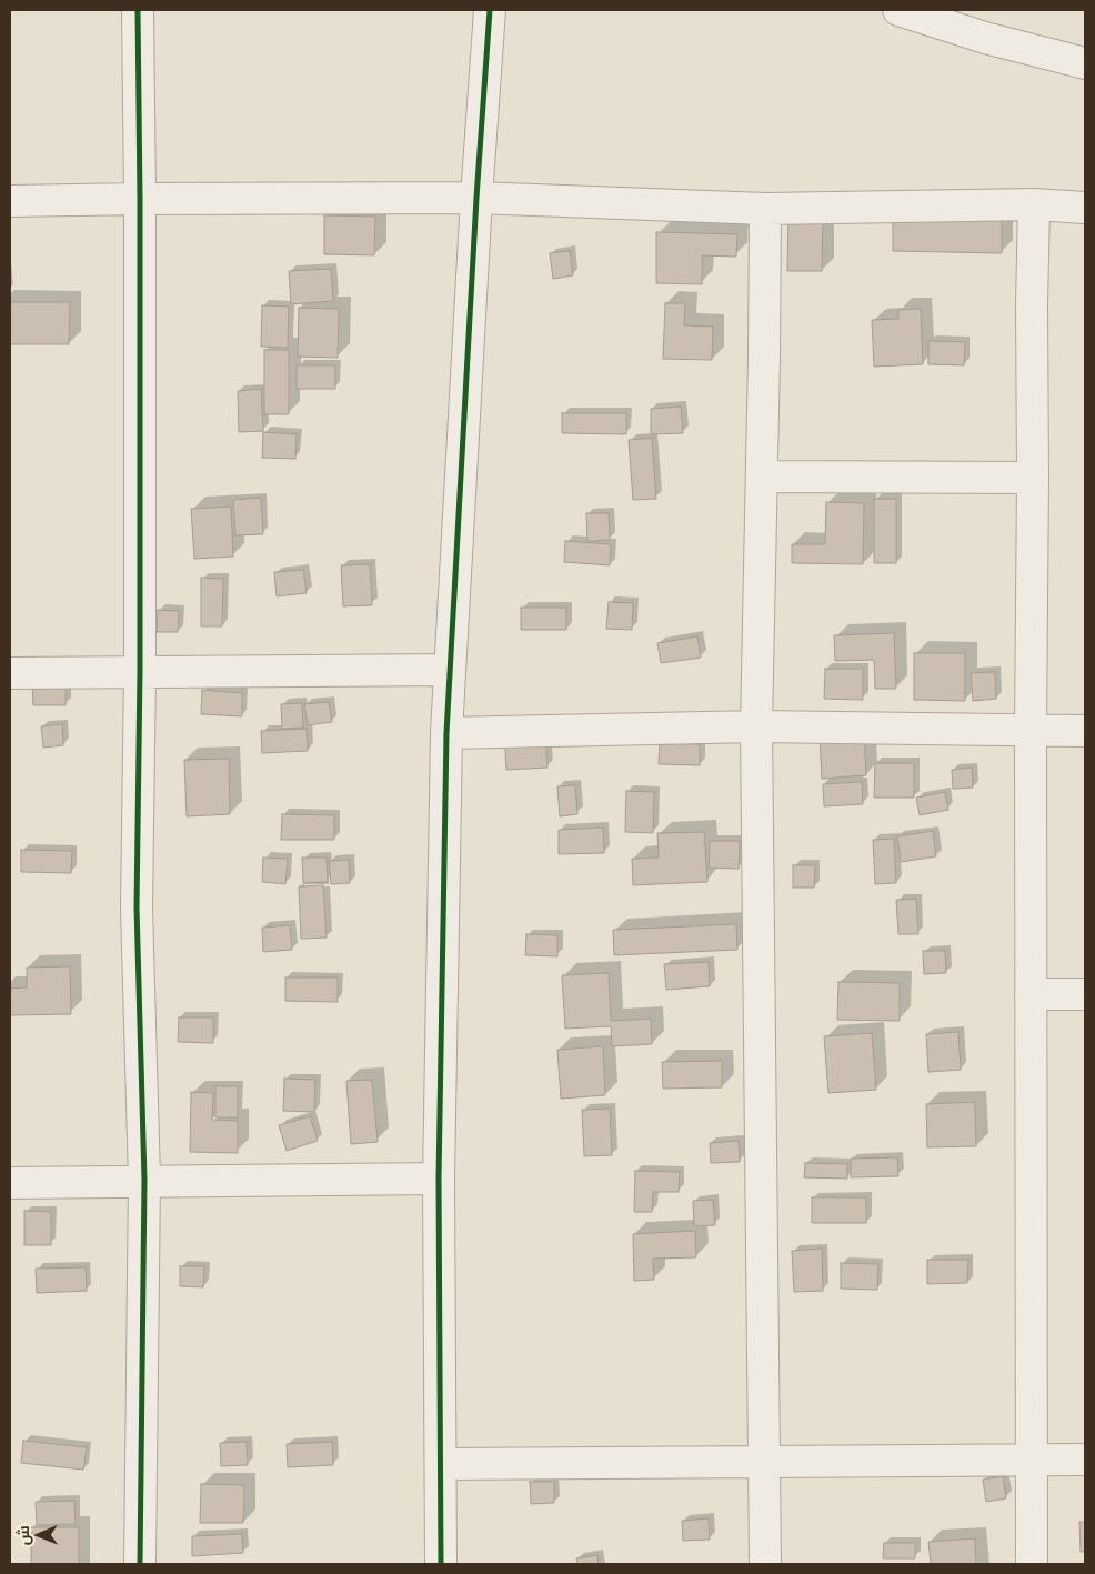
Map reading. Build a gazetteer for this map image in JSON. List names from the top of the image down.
{
  "north": "left"
}
